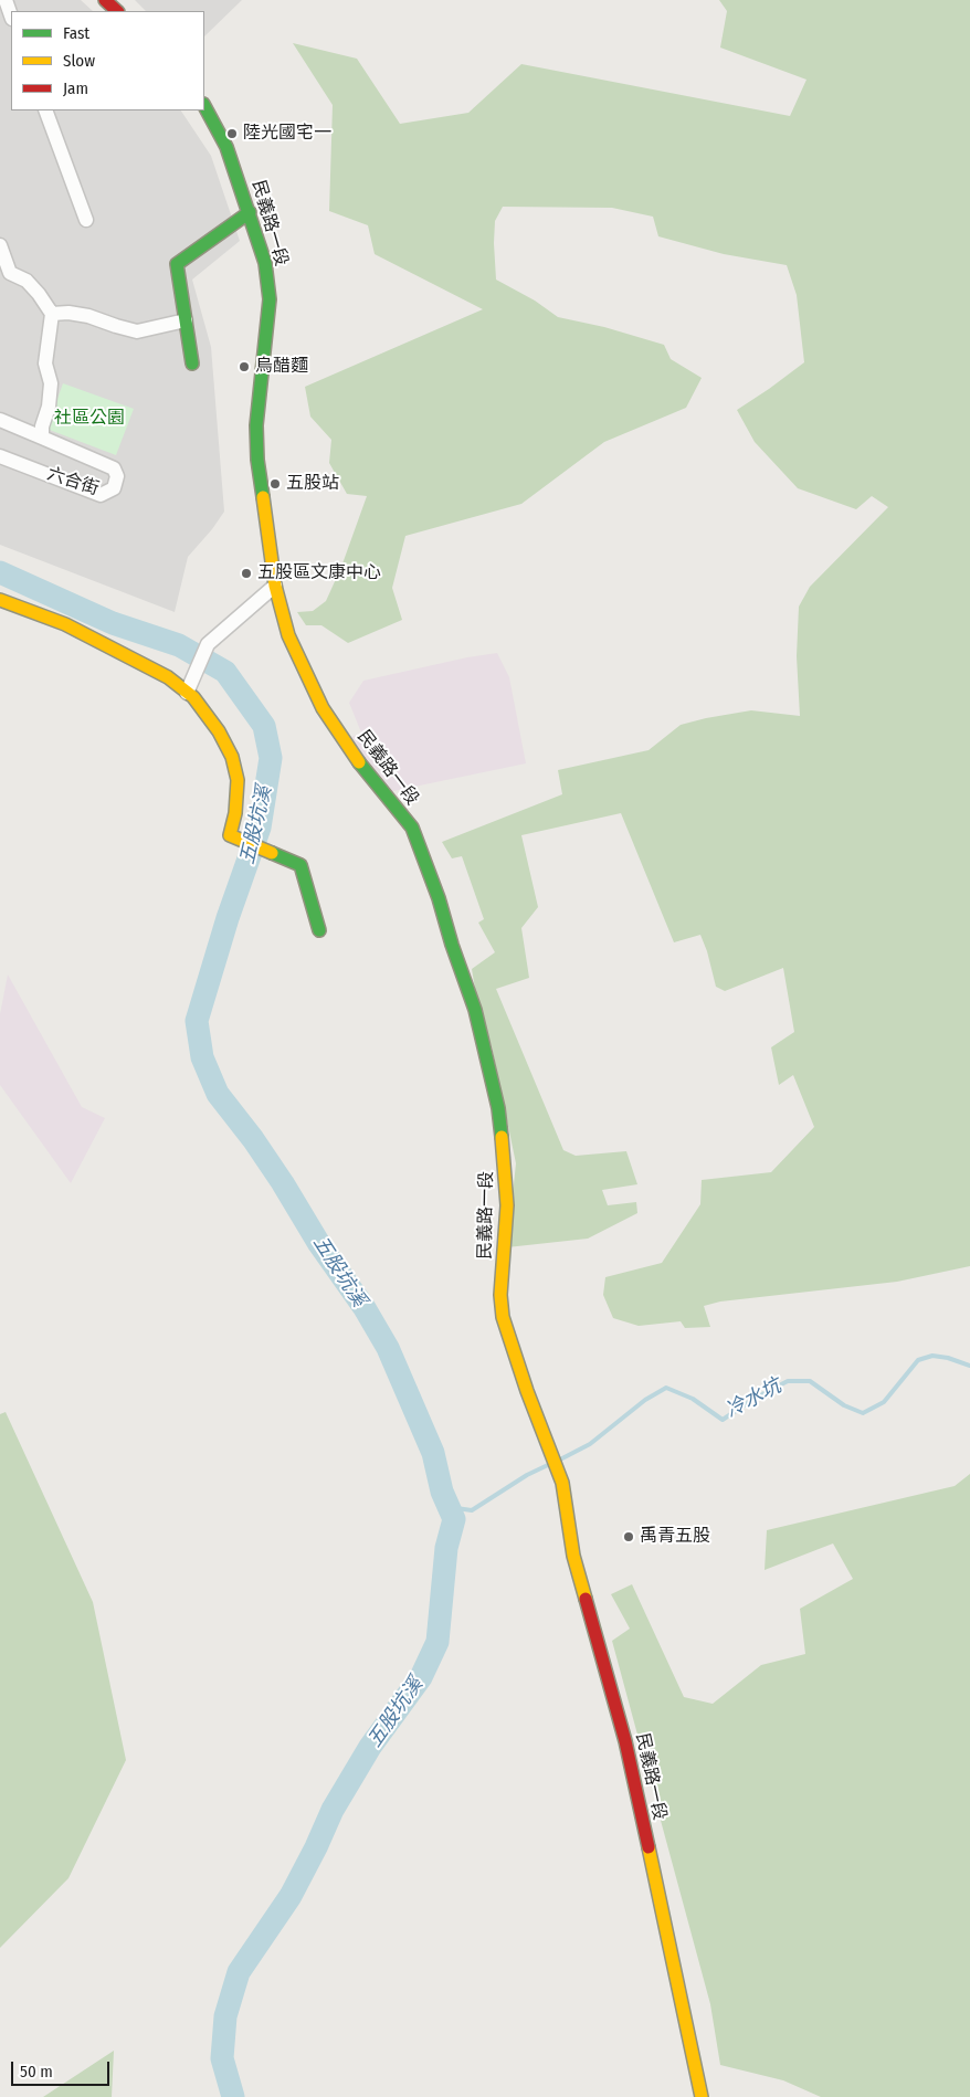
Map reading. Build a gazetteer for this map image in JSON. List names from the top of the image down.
{
  "streets": {
    "main road": ["民義路一段"],
    "street": ["六合街"]
  },
  "water": ["五股坑溪", "冷水坑"],
  "parks": ["社區公園"],
  "places": [
    "陸光國宅一",
    "烏醋麵",
    "五股站",
    "五股區文康中心",
    "禹青五股"
  ],
  "legend": ["Fast", "Slow", "Jam"],
  "scale_bar": "50 m"
}
